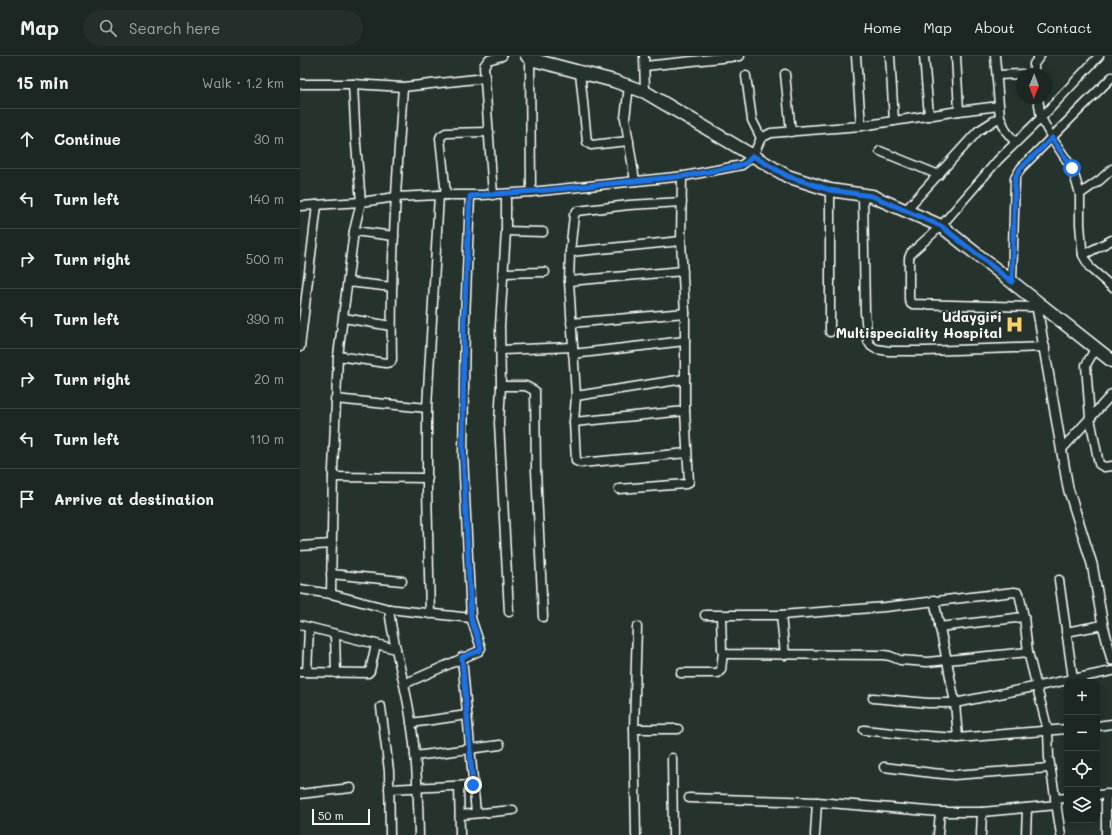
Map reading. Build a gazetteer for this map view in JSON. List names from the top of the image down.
{
  "places": {
    "hospital": ["Udaygiri Multispeciality Hospital"]
  },
  "scale_bar": "50 m",
  "north": "bottom",
  "page": {
    "header": "Map",
    "search": "Search here",
    "nav": [
      "Home",
      "Map",
      "About",
      "Contact"
    ],
    "heading": ["15 min", "Walk · 1.2 km"],
    "list": [
      ["Continue", "30 m"],
      ["Turn left", "140 m"],
      ["Turn right", "500 m"],
      ["Turn left", "390 m"],
      ["Turn right", "20 m"],
      ["Turn left", "110 m"],
      "Arrive at destination"
    ],
    "map_buttons": ["+", "−"],
    "scale": "50 m"
  }
}
